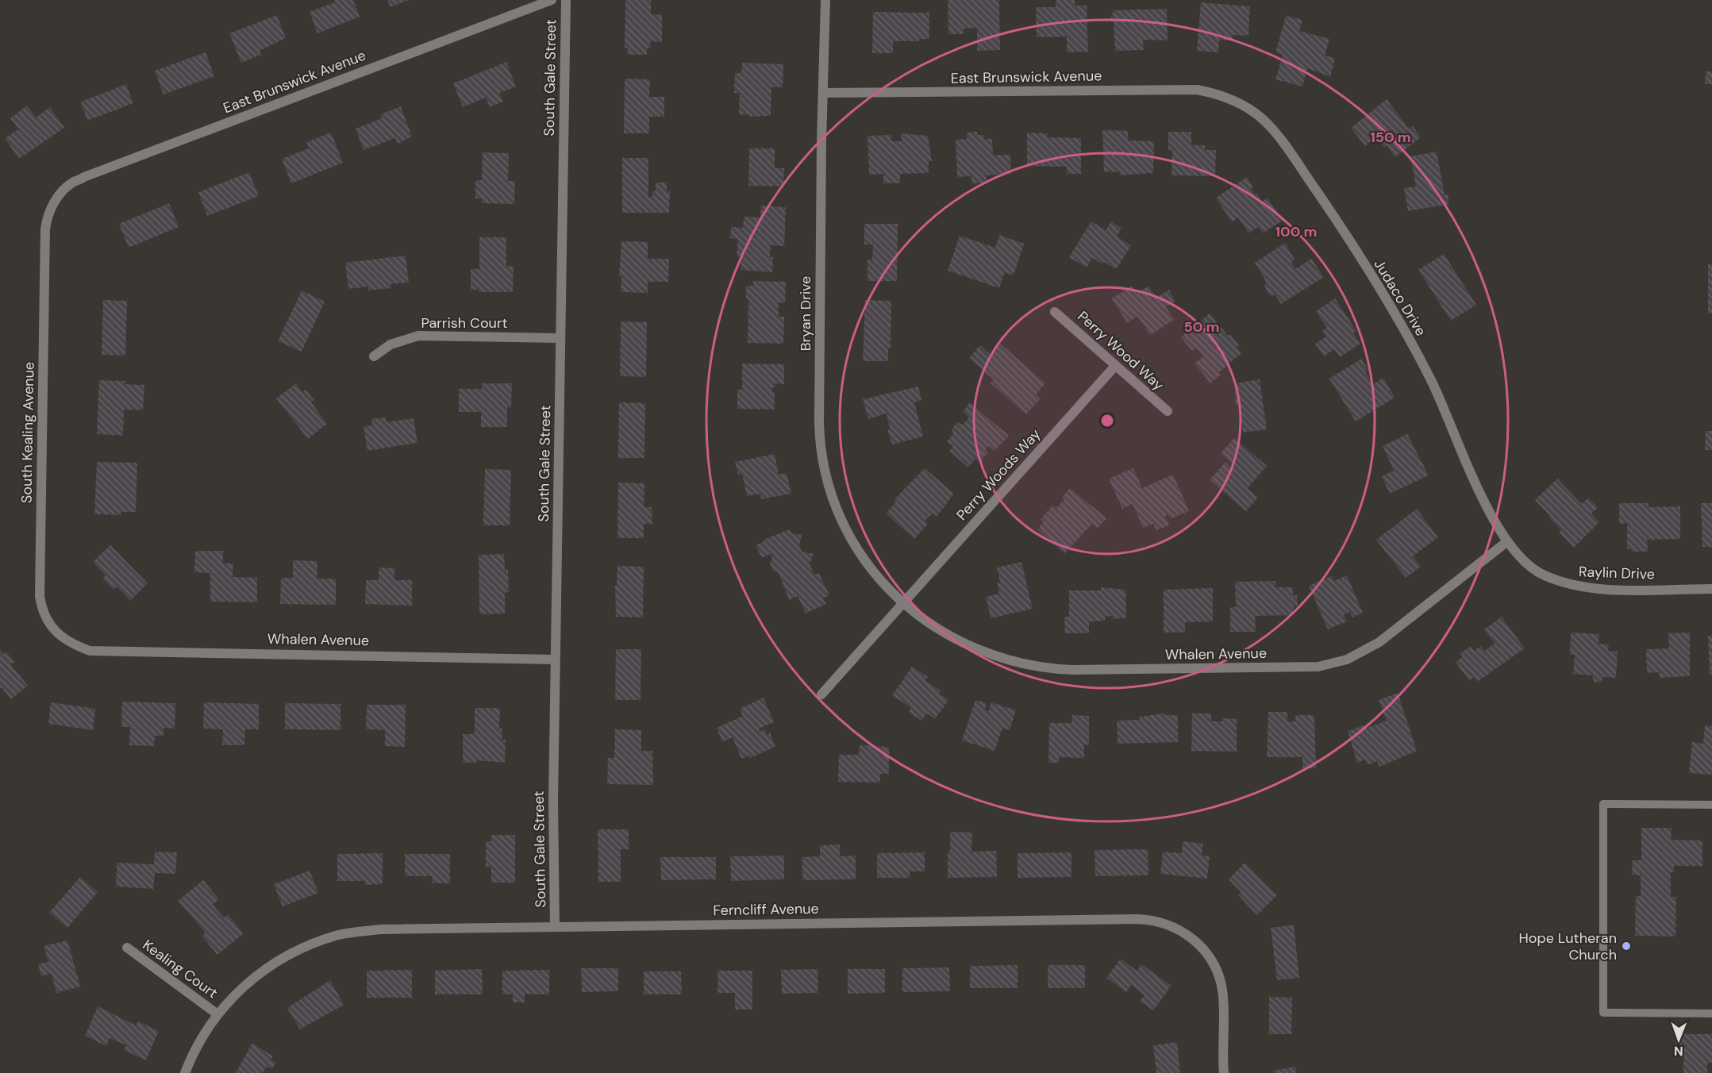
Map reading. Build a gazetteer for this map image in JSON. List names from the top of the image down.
{
  "streets": {
    "street": [
      "East Brunswick Avenue",
      "South Gale Street",
      "Judaco Drive",
      "Bryan Drive",
      "Parrish Court",
      "Perry Wood Way",
      "South Kealing Avenue",
      "Perry Woods Way",
      "Raylin Drive",
      "Whalen Avenue",
      "Ferncliff Avenue",
      "Kealing Court"
    ]
  },
  "crossings": [
    ["East Brunswick Avenue", "Judaco Drive"],
    ["East Brunswick Avenue", "Bryan Drive"],
    ["East Brunswick Avenue", "South Kealing Avenue"],
    ["South Gale Street", "Parrish Court"],
    ["South Gale Street", "Whalen Avenue"],
    ["South Gale Street", "Ferncliff Avenue"],
    ["Judaco Drive", "Raylin Drive"],
    ["Judaco Drive", "Whalen Avenue"],
    ["Bryan Drive", "Perry Woods Way"],
    ["Bryan Drive", "Whalen Avenue"],
    ["Perry Wood Way", "Perry Woods Way"],
    ["South Kealing Avenue", "Whalen Avenue"],
    ["Perry Woods Way", "Whalen Avenue"],
    ["Raylin Drive", "Whalen Avenue"],
    ["Ferncliff Avenue", "Kealing Court"]
  ],
  "places": ["Hope Lutheran Church"],
  "north": "bottom",
  "rings": ["150 m", "100 m", "50 m"]
}
